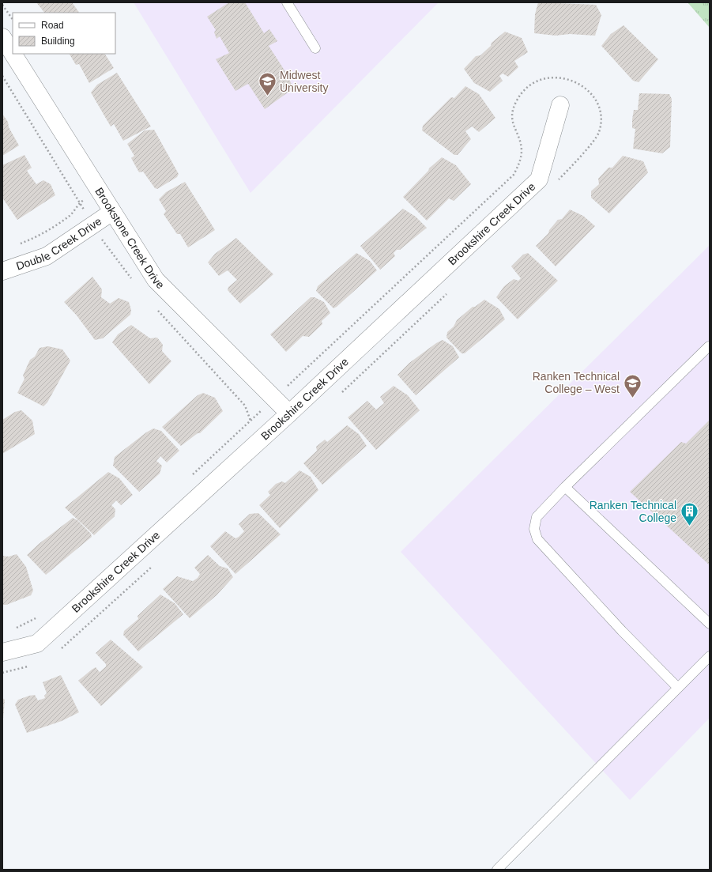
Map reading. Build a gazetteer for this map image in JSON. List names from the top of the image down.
{
  "streets": {
    "street": ["Brookshire Creek Drive", "Brookstone Creek Drive", "Double Creek Drive"]
  },
  "crossings": [
    ["Brookshire Creek Drive", "Brookstone Creek Drive"],
    ["Brookstone Creek Drive", "Double Creek Drive"]
  ],
  "places": {
    "school or university": ["Midwest University", "Ranken Technical College – West"],
    "building": ["Ranken Technical College"]
  },
  "legend": ["Road", "Building"]
}
